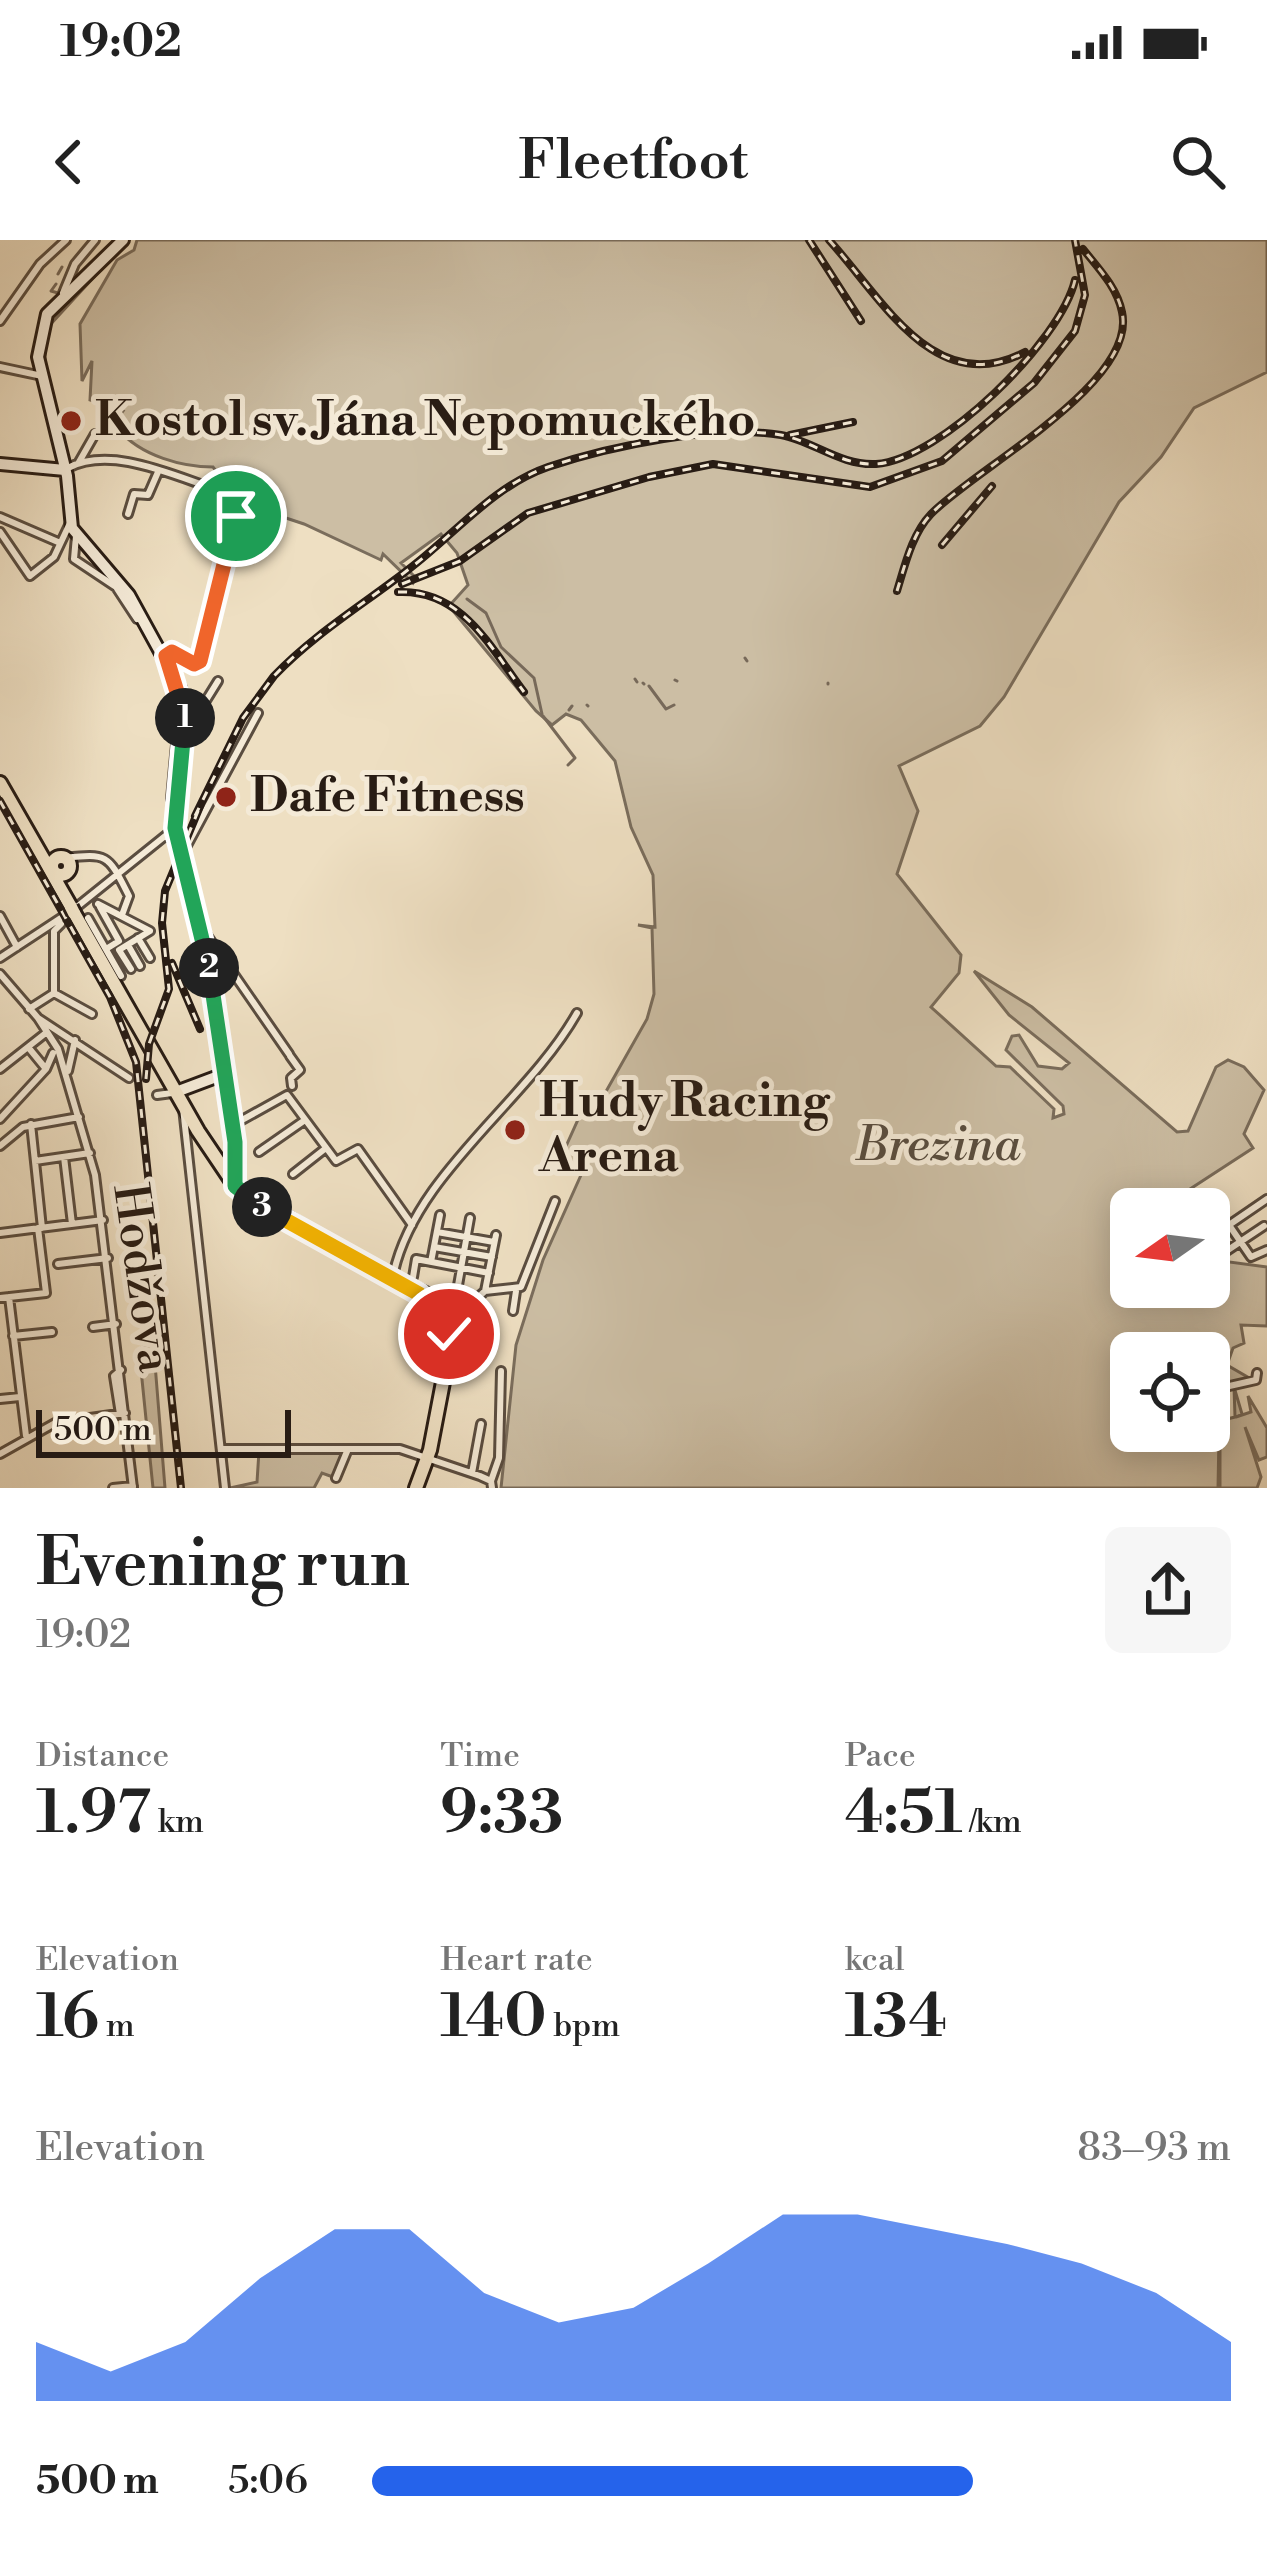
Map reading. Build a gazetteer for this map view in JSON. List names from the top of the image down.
{
  "streets": {
    "street": ["Hodžova"]
  },
  "parks": ["Brezina"],
  "places": ["Kostol sv. Jána Nepomuckého", "Dafe Fitness", "Hudy Racing Arena"],
  "scale_bar": "500 m",
  "north": "left",
  "page": {
    "status": "19:02",
    "header": "Fleetfoot",
    "pins": ["1", "2", "3"],
    "scale": "500 m",
    "heading": ["Evening run", "19:02"],
    "stats": [
      ["Distance", "1.97 km"],
      ["Time", "9:33"],
      ["Pace", "4:51 /km"],
      ["Elevation", "16 m"],
      ["Heart rate", "140 bpm"],
      ["kcal", "134"]
    ],
    "chart": ["Elevation", "83–93 m"],
    "list": [
      {
        "name": "500 m",
        "note": "5:06"
      }
    ]
  }
}
